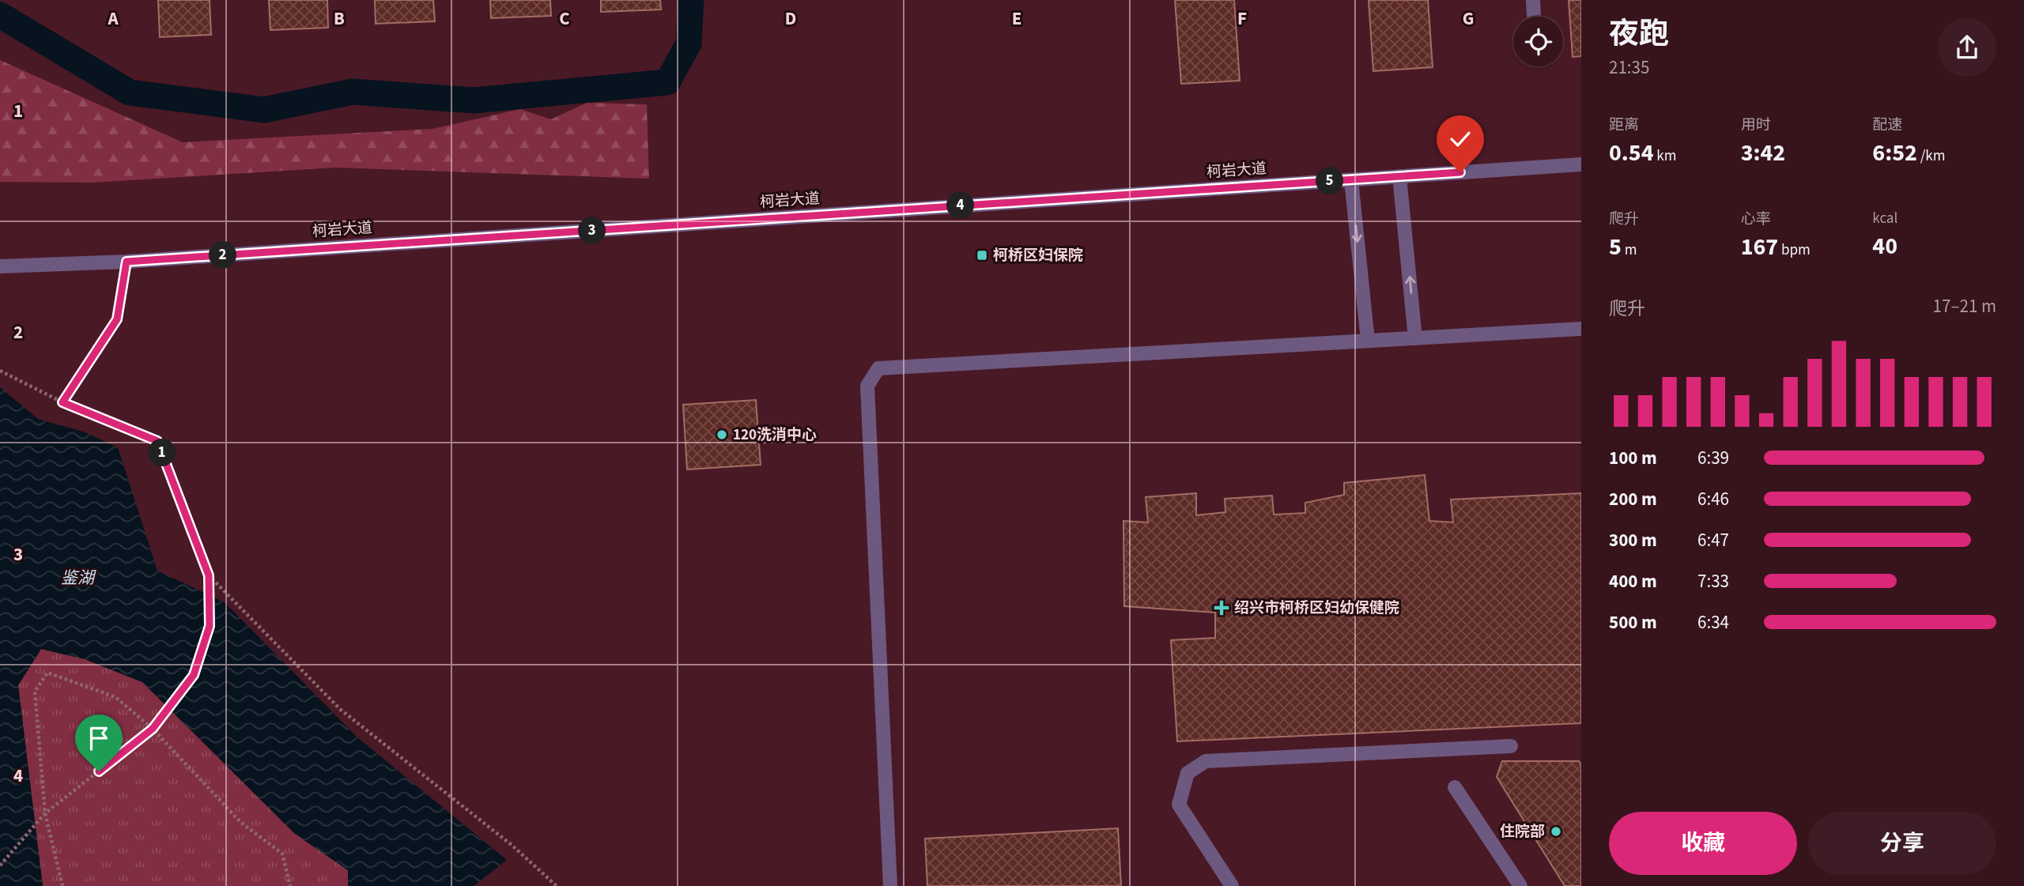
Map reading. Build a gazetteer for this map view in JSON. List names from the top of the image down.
{
  "streets": {
    "street": ["柯岩大道"]
  },
  "water": ["鉴湖"],
  "places": {
    "transit": ["柯桥区妇保院"],
    "other": ["120洗消中心", "住院部"],
    "health": ["绍兴市柯桥区妇幼保健院"]
  },
  "page": {
    "heading": ["夜跑", "21:35"],
    "stats": [
      ["距离", "0.54 km"],
      ["用时", "3:42"],
      ["配速", "6:52 /km"],
      ["爬升", "5 m"],
      ["心率", "167 bpm"],
      ["kcal", "40"]
    ],
    "pins": [
      "5",
      "4",
      "3",
      "2",
      "1"
    ],
    "chart": ["爬升", "17–21 m"],
    "list": [
      {
        "name": "100 m",
        "note": "6:39"
      },
      {
        "name": "200 m",
        "note": "6:46"
      },
      {
        "name": "300 m",
        "note": "6:47"
      },
      {
        "name": "400 m",
        "note": "7:33"
      },
      {
        "name": "500 m",
        "note": "6:34"
      }
    ],
    "buttons": ["收藏", "分享"]
  },
  "grid": {
    "columns": [
      "A",
      "B",
      "C",
      "D",
      "E",
      "F",
      "G"
    ],
    "rows": [
      "1",
      "2",
      "3",
      "4"
    ]
  }
}
